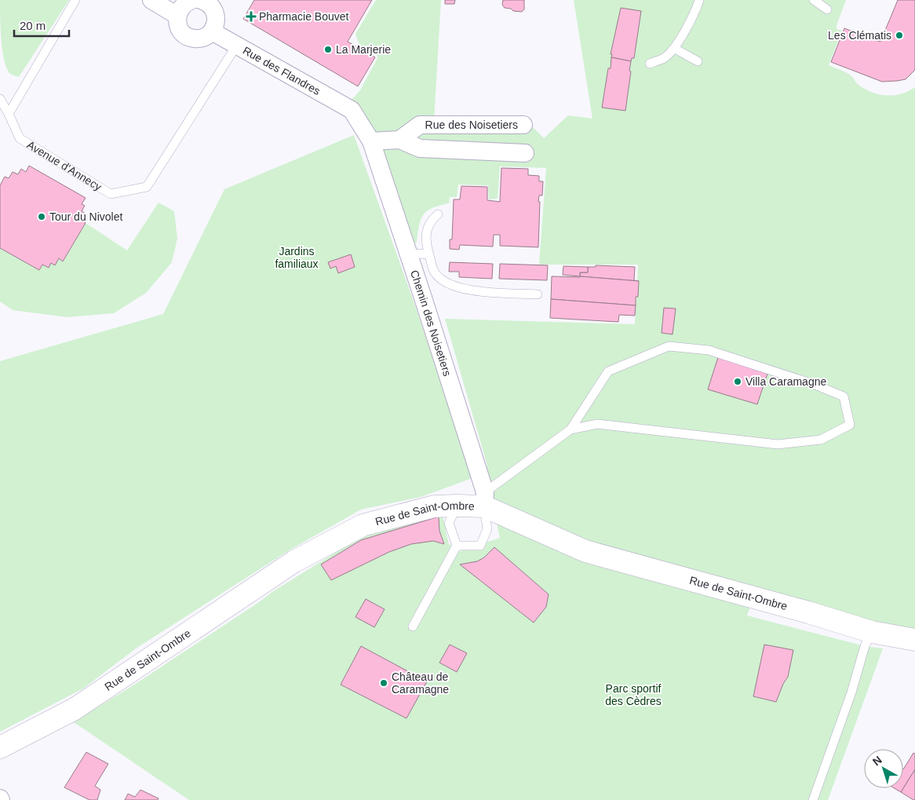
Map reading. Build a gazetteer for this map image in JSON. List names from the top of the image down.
{
  "streets": {
    "street": [
      "Rue des Flandres",
      "Rue des Noisetiers",
      "Chemin des Noisetiers",
      "Rue de Saint-Ombre"
    ],
    "lane": ["Avenue d'Annecy"]
  },
  "crossings": [
    ["Rue des Flandres", "Avenue d'Annecy"],
    ["Rue des Flandres", "Chemin des Noisetiers"],
    ["Chemin des Noisetiers", "Rue de Saint-Ombre"]
  ],
  "parks": ["Jardins familiaux", "Parc sportif des Cèdres"],
  "places": {
    "health": ["Pharmacie Bouvet"],
    "other": [
      "Les Clématis",
      "La Marjerie",
      "Tour du Nivolet",
      "Villa Caramagne",
      "Château de Caramagne"
    ]
  },
  "scale_bar": "20 m",
  "north": "top left"
}
